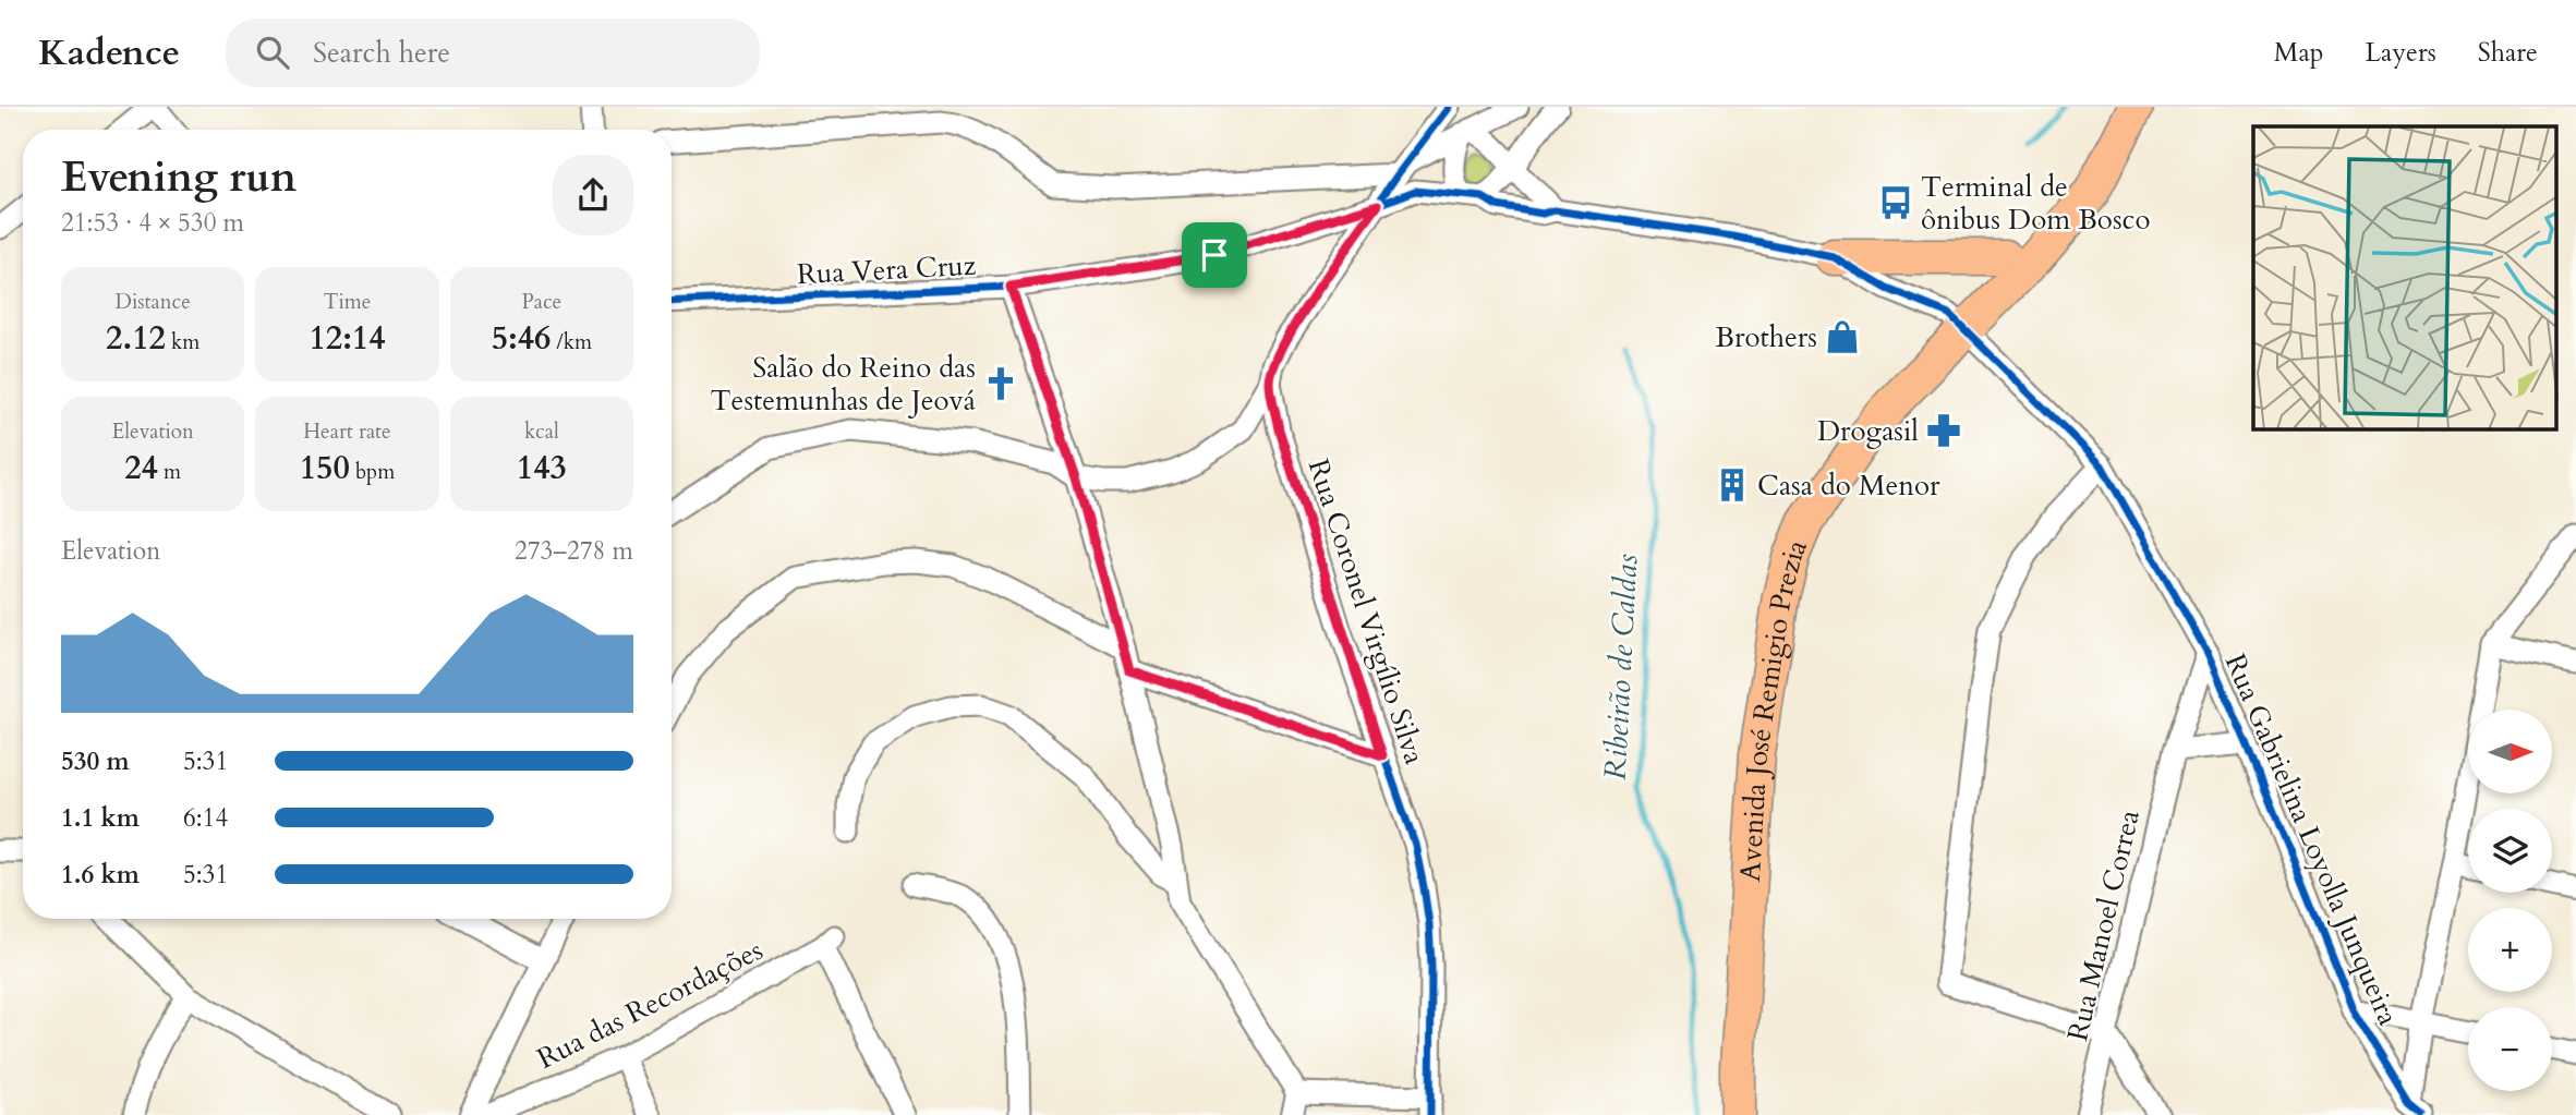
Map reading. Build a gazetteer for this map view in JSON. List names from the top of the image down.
{
  "streets": {
    "main road": ["Avenida José Remigio Prezia"],
    "street": [
      "Rua Vera Cruz",
      "Rua Coronel Virgílio Silva",
      "Rua Gabrielina Loyolla Junqueira",
      "Rua Manoel Correa",
      "Rua das Recordações"
    ]
  },
  "crossings": [
    ["Rua Vera Cruz", "Rua Coronel Virgílio Silva"],
    ["Avenida José Remigio Prezia", "Rua Gabrielina Loyolla Junqueira"],
    ["Rua Gabrielina Loyolla Junqueira", "Rua Manoel Correa"]
  ],
  "water": ["Ribeirão de Caldas"],
  "places": {
    "bus stop": ["Terminal de ônibus Dom Bosco"],
    "shop": ["Brothers"],
    "church": ["Salão do Reino das Testemunhas de Jeová"],
    "pharmacy": ["Drogasil"],
    "building": ["Casa do Menor"]
  },
  "north": "right",
  "page": {
    "header": "Kadence",
    "search": "Search here",
    "nav": ["Map", "Layers", "Share"],
    "heading": ["Evening run", "21:53 · 4 × 530 m"],
    "stats": [
      ["Distance", "2.12 km"],
      ["Time", "12:14"],
      ["Pace", "5:46 /km"],
      ["Elevation", "24 m"],
      ["Heart rate", "150 bpm"],
      ["kcal", "143"]
    ],
    "chart": ["Elevation", "273–278 m"],
    "map_buttons": ["+", "−"],
    "list": [
      {
        "name": "530 m",
        "note": "5:31"
      },
      {
        "name": "1.1 km",
        "note": "6:14"
      },
      {
        "name": "1.6 km",
        "note": "5:31"
      }
    ]
  }
}
